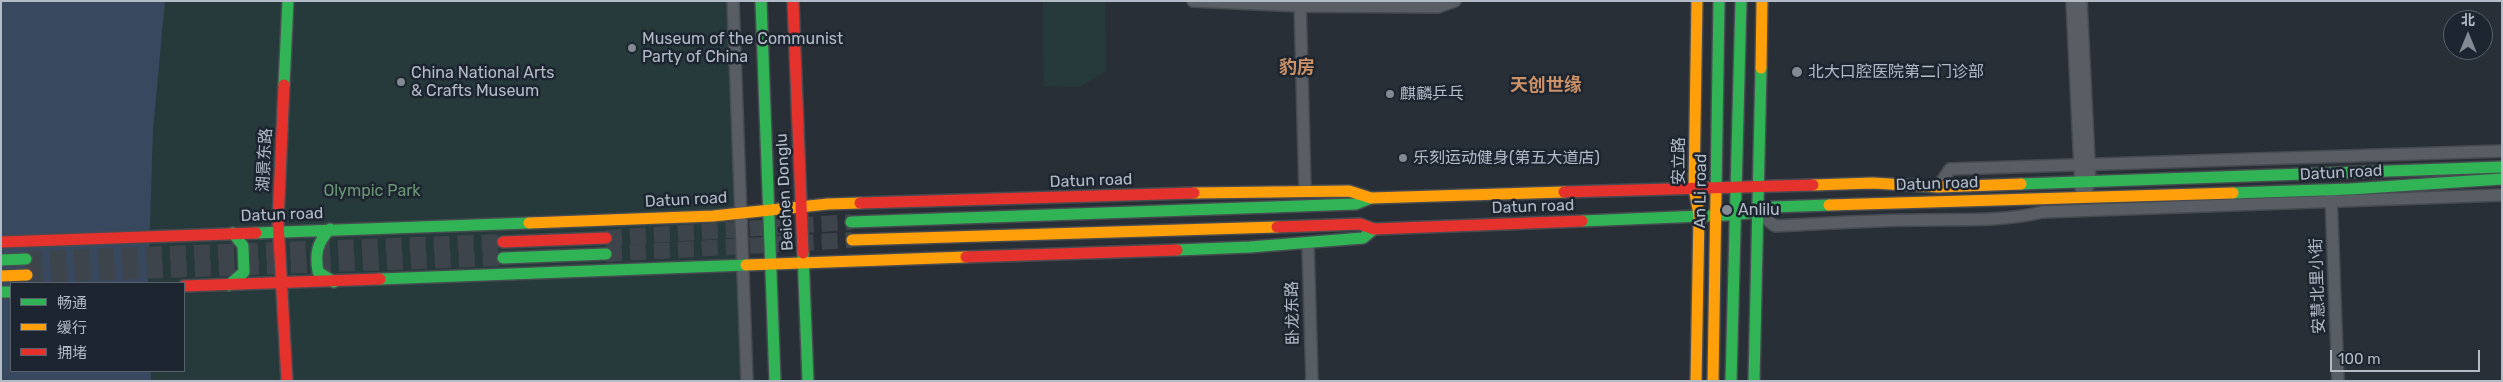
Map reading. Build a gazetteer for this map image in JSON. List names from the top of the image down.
{
  "streets": {
    "main road": [
      "湖景东路",
      "安立路",
      "Datun road",
      "An Li road",
      "Beichen Donglu"
    ],
    "street": ["安慧北里小街", "卧龙东路"]
  },
  "crossings": [
    ["湖景东路", "Datun road"],
    ["安立路", "Datun road"],
    ["Datun road", "An Li road"],
    ["Datun road", "Beichen Donglu"],
    ["Datun road", "安慧北里小街"],
    ["Datun road", "卧龙东路"]
  ],
  "districts": ["豹房", "天创世缘"],
  "parks": ["Olympic Park"],
  "places": [
    "Museum of the Communist Party of China",
    "北大口腔医院第二门诊部",
    "China National Arts & Crafts Museum",
    "麒麟乒乓",
    "乐刻运动健身(第五大道店)",
    "Anlilu"
  ],
  "legend": ["畅通", "缓行", "拥堵"],
  "scale_bar": "100 m",
  "north": "top"
}
